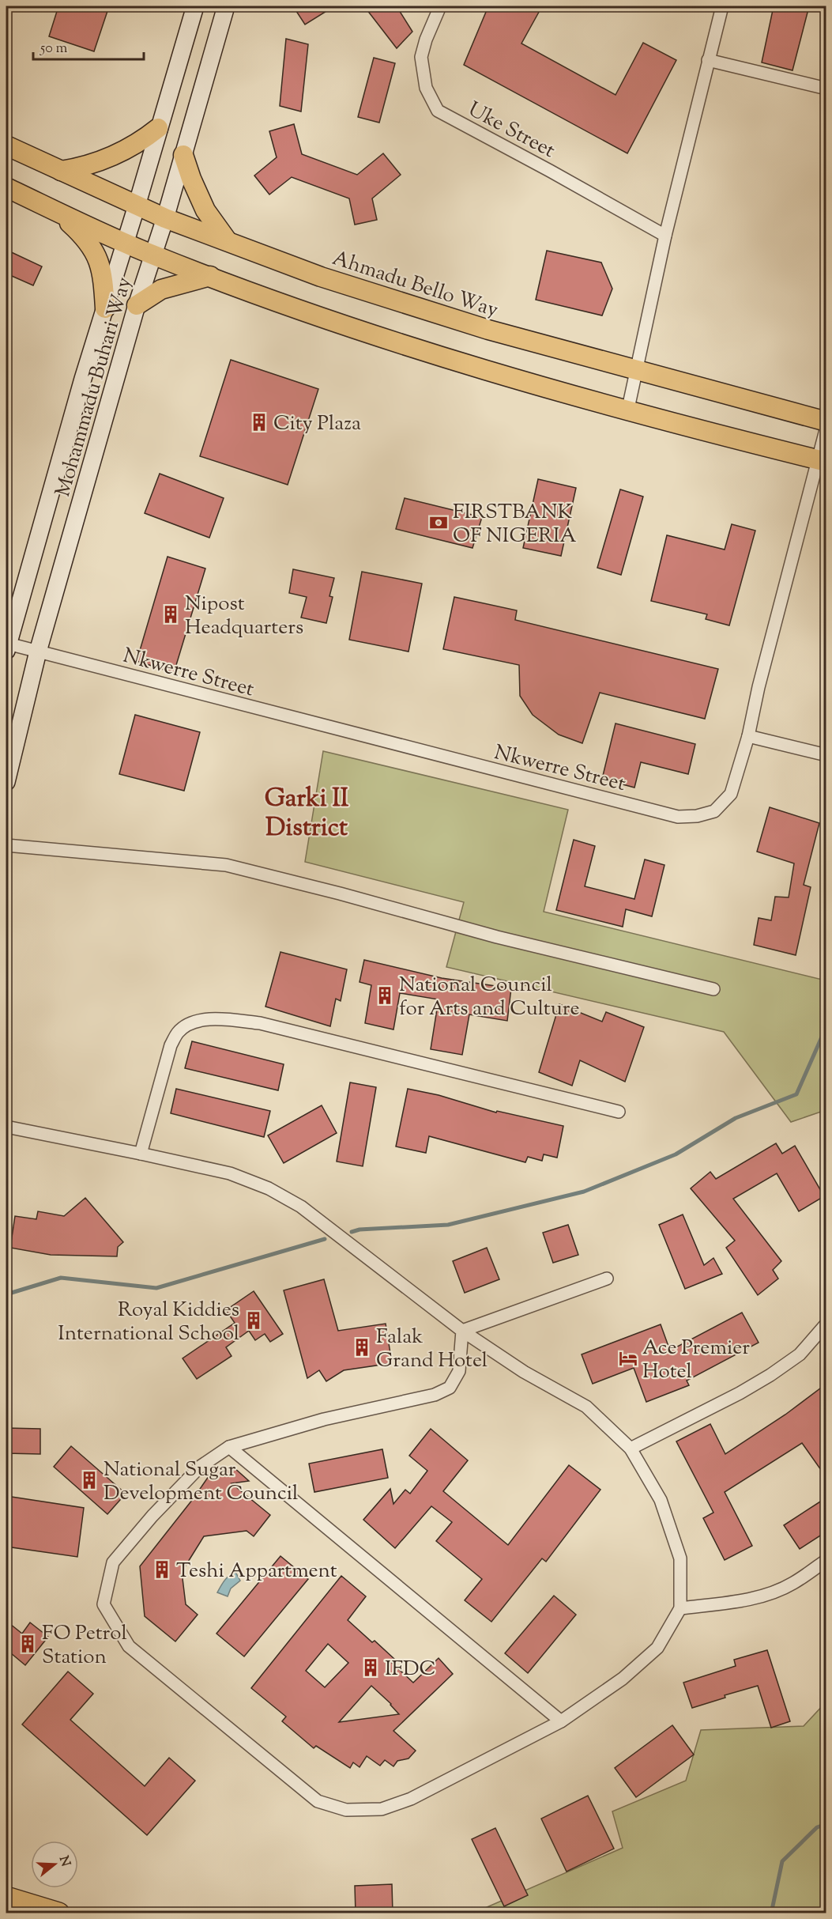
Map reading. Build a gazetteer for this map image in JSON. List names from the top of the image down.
{
  "streets": {
    "main road": ["Ahmadu Bello Way", "Mohammadu Buhari Way"],
    "street": ["Uke Street", "Nkwerre Street"]
  },
  "crossings": [
    ["Ahmadu Bello Way", "Mohammadu Buhari Way"],
    ["Mohammadu Buhari Way", "Nkwerre Street"]
  ],
  "districts": ["Garki II District"],
  "places": {
    "building": [
      "City Plaza",
      "Nipost Headquarters",
      "National Council for Arts and Culture",
      "Royal Kiddies International School",
      "Falak Grand Hotel",
      "National Sugar Development Council",
      "Teshi Appartment",
      "FO Petrol Station",
      "IFDC"
    ],
    "bank": ["FIRSTBANK OF NIGERIA"],
    "hotel": ["Ace Premier Hotel"]
  },
  "scale_bar": "50 m",
  "north": "right"
}
